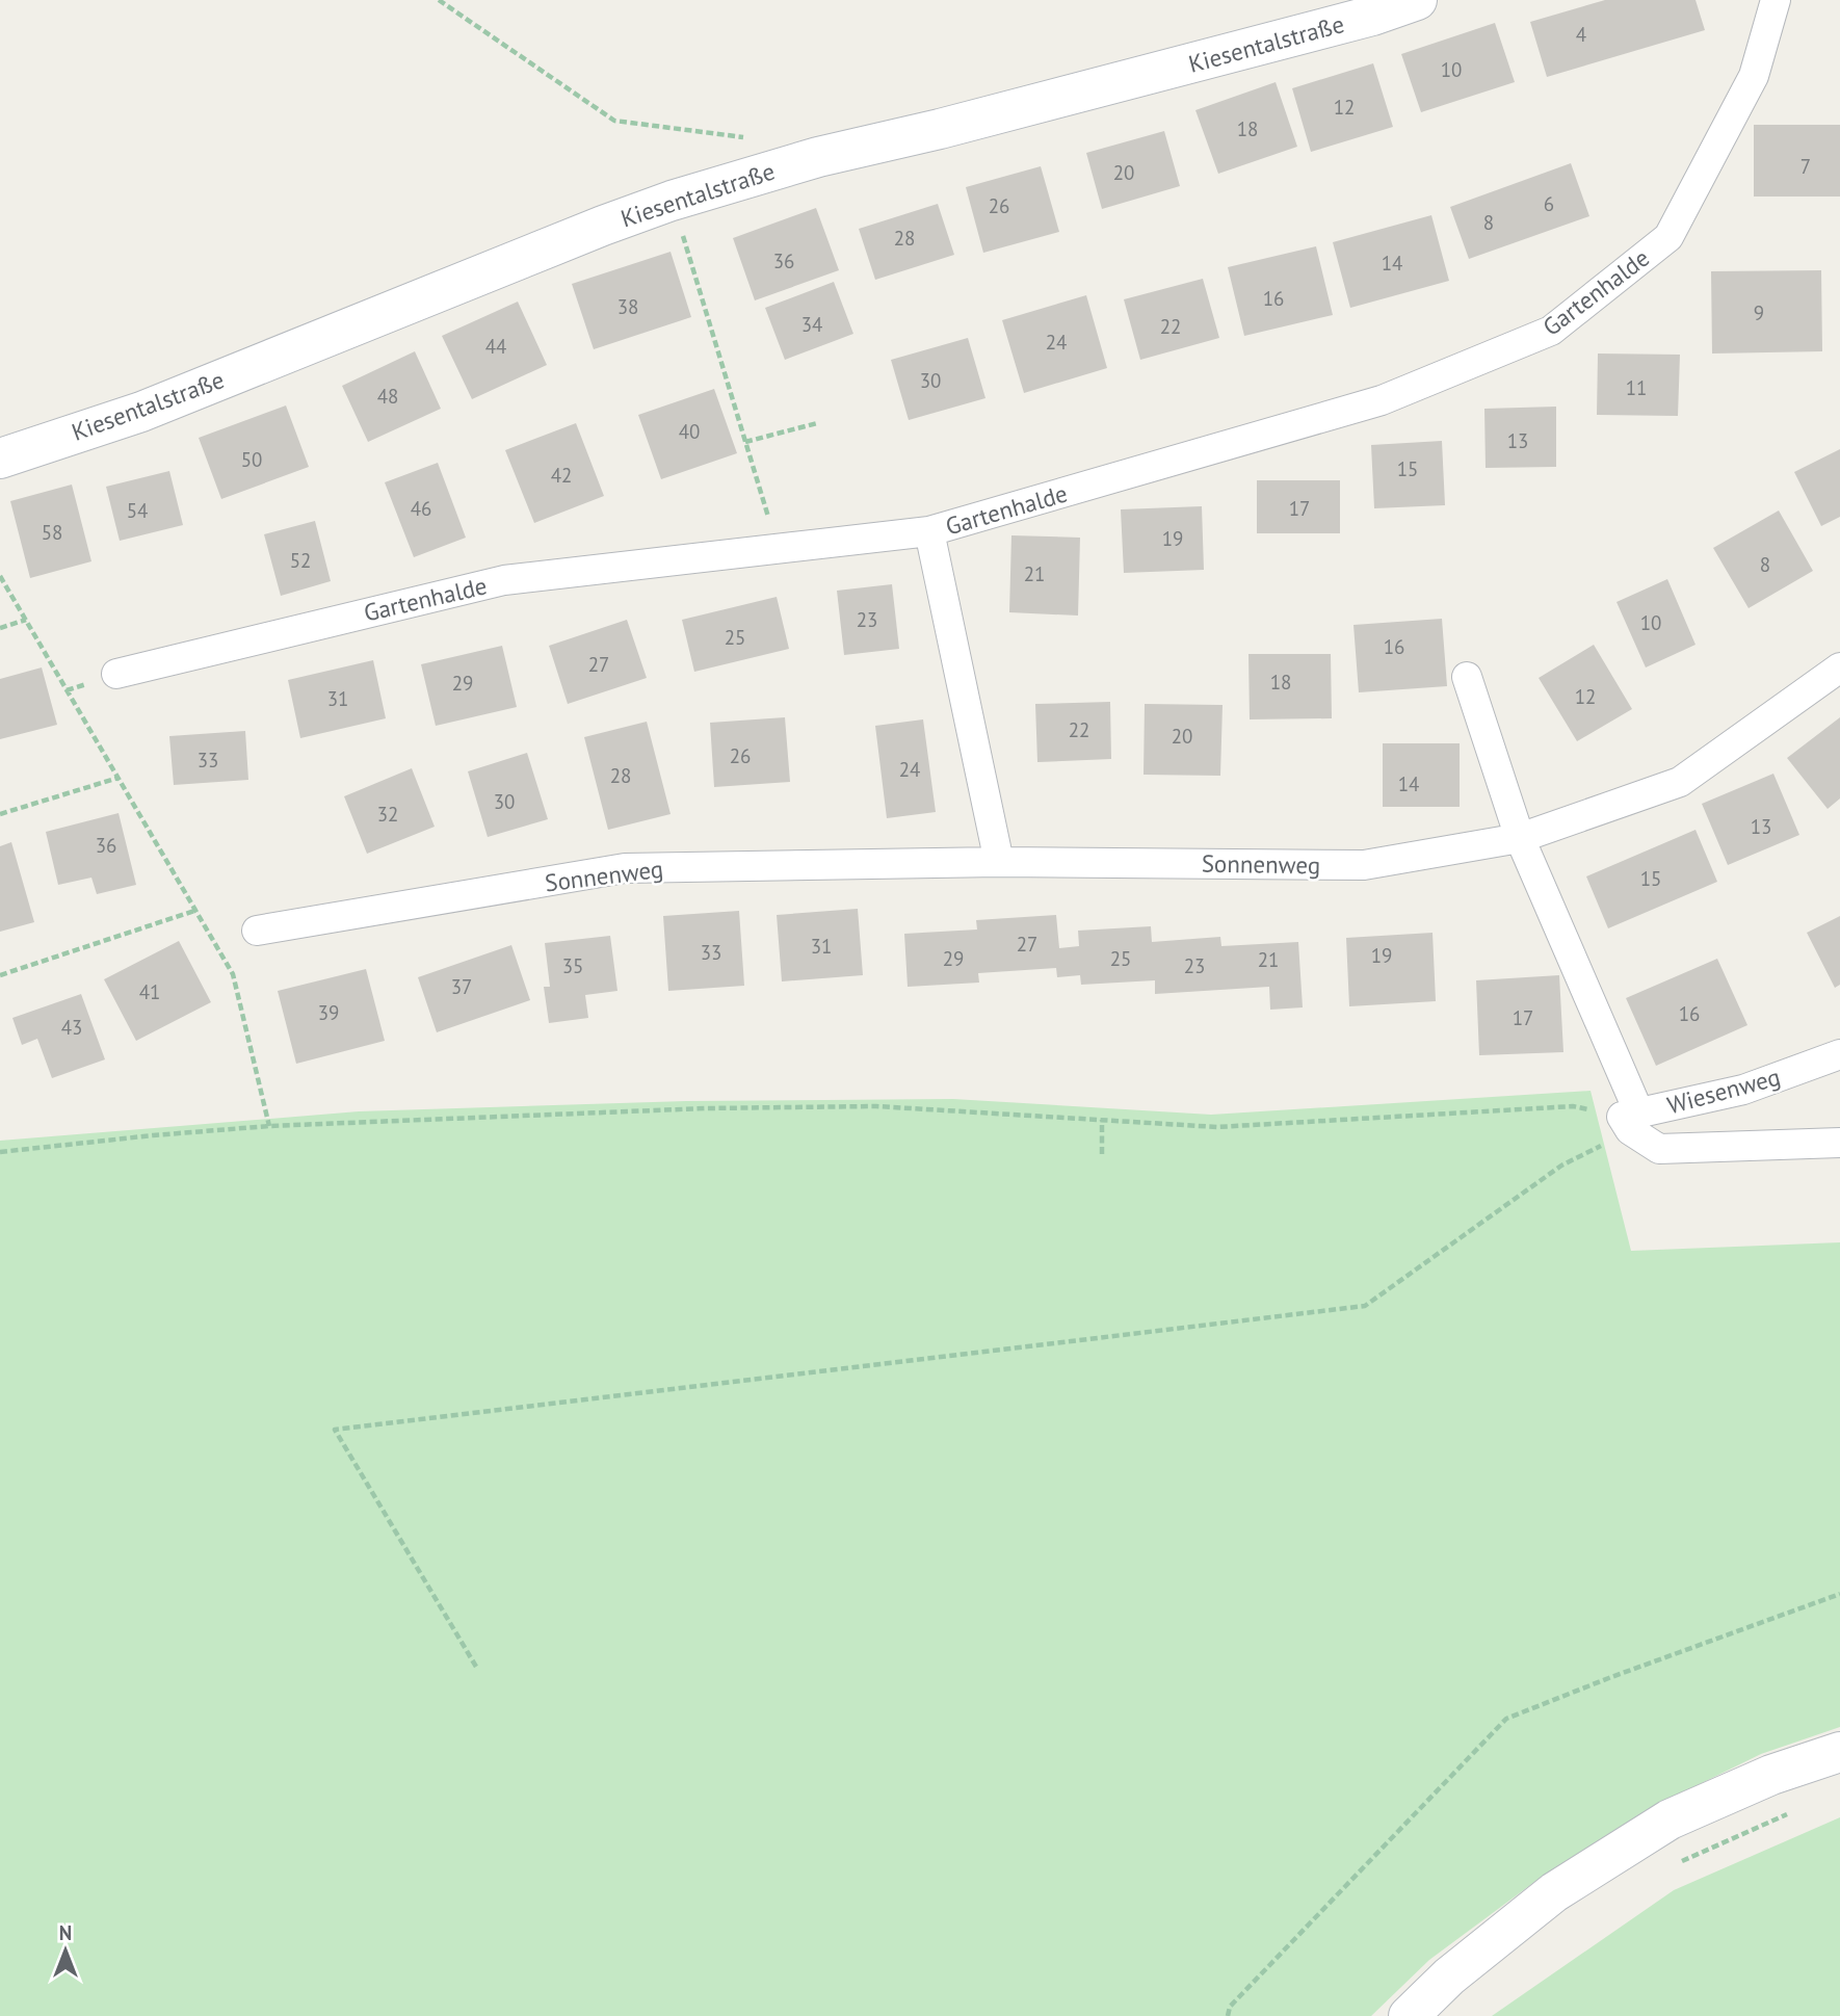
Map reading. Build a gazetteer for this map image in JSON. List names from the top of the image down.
{
  "streets": {
    "street": [
      "Kiesentalstraße",
      "Gartenhalde",
      "Sonnenweg",
      "Wiesenweg"
    ]
  },
  "house_numbers": [
    "4",
    "10",
    "12",
    "18",
    "7",
    "20",
    "6",
    "26",
    "8",
    "28",
    "36",
    "14",
    "16",
    "38",
    "9",
    "34",
    "22",
    "24",
    "44",
    "30",
    "11",
    "48",
    "40",
    "13",
    "50",
    "15",
    "42",
    "46",
    "17",
    "54",
    "58",
    "19",
    "52",
    "8",
    "21",
    "23",
    "10",
    "25",
    "16",
    "27",
    "18",
    "29",
    "12",
    "31",
    "22",
    "20",
    "26",
    "33",
    "24",
    "28",
    "14",
    "30",
    "32",
    "13",
    "36",
    "15",
    "27",
    "31",
    "33",
    "19",
    "29",
    "25",
    "21",
    "35",
    "23",
    "37",
    "41",
    "39",
    "16",
    "17",
    "43"
  ],
  "north": "top"
}
